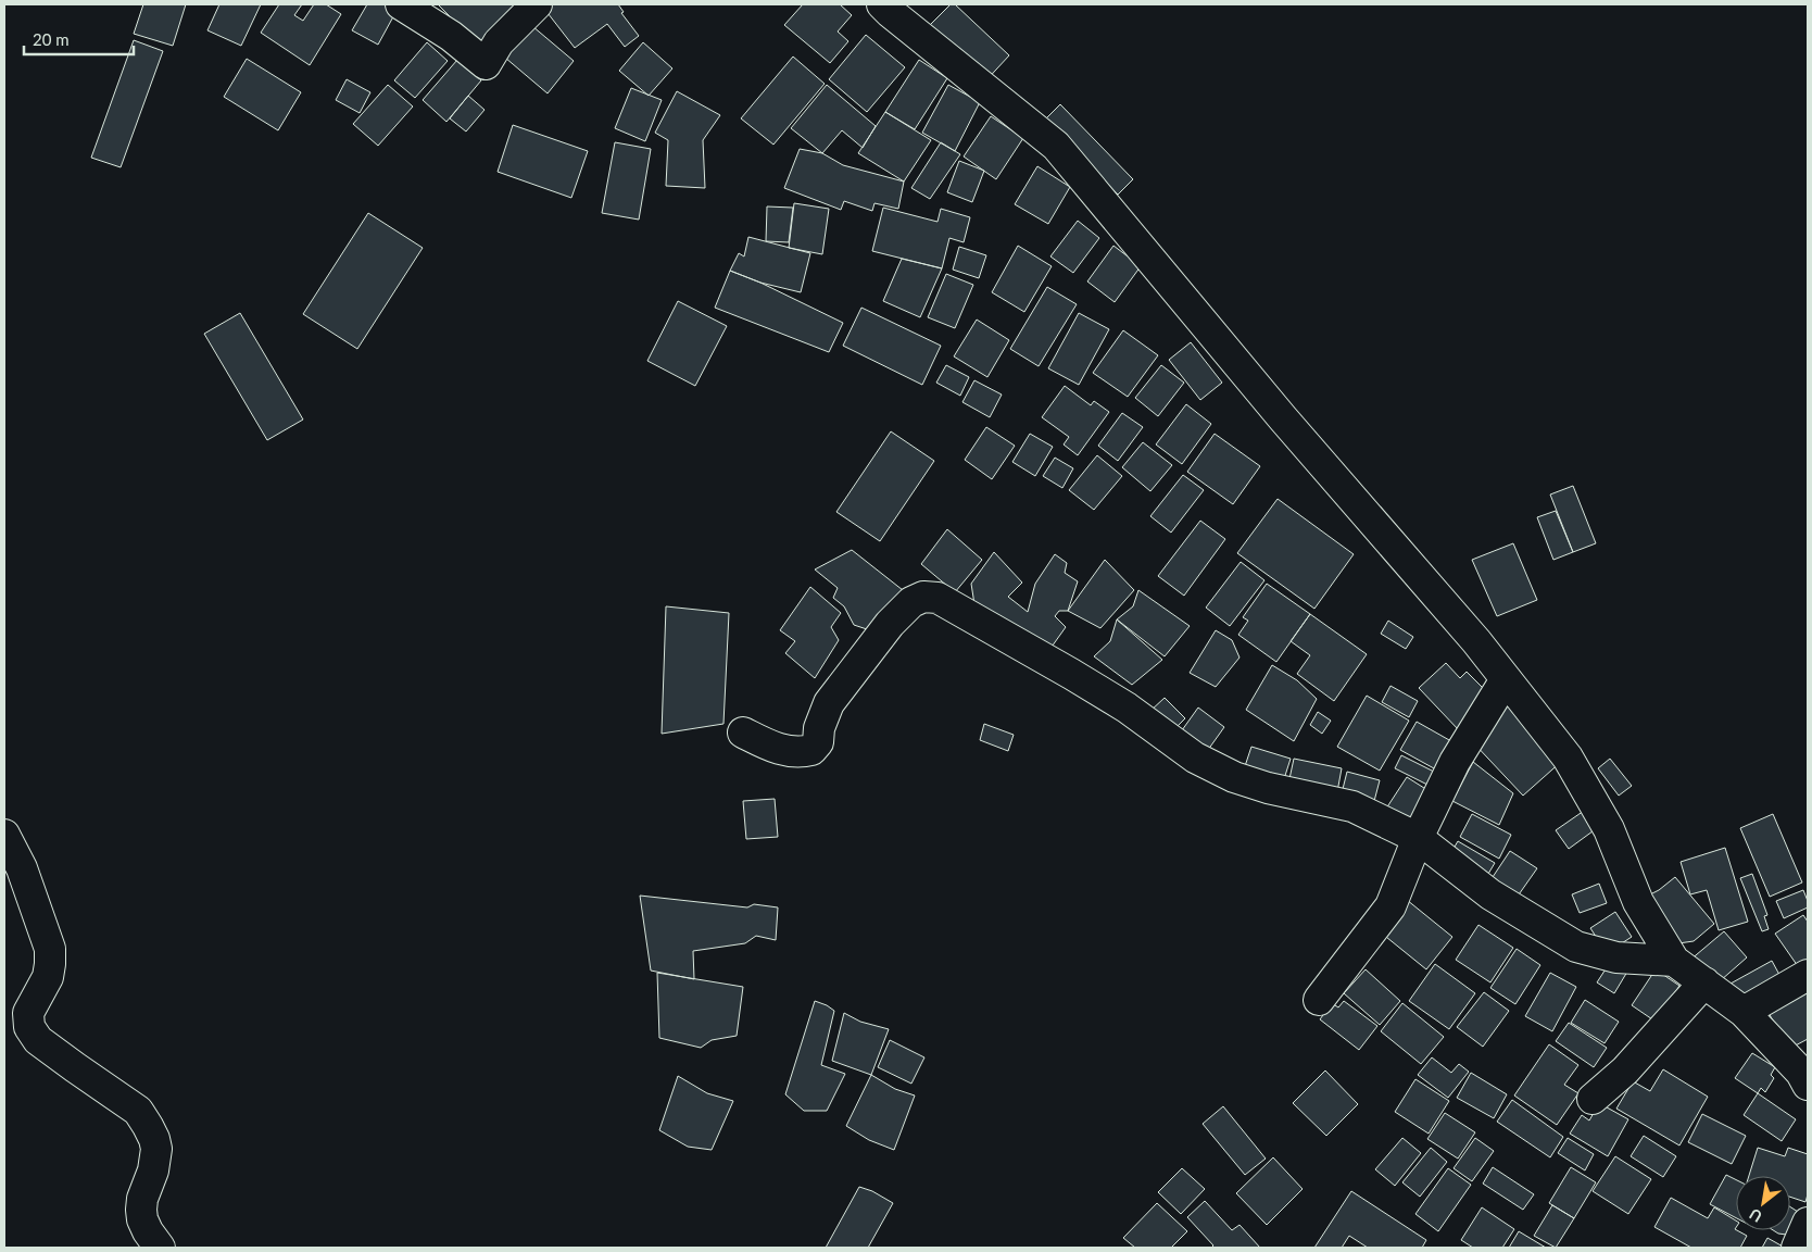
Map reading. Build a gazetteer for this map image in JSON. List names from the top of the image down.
{
  "scale_bar": "20 m",
  "north": "bottom left"
}
